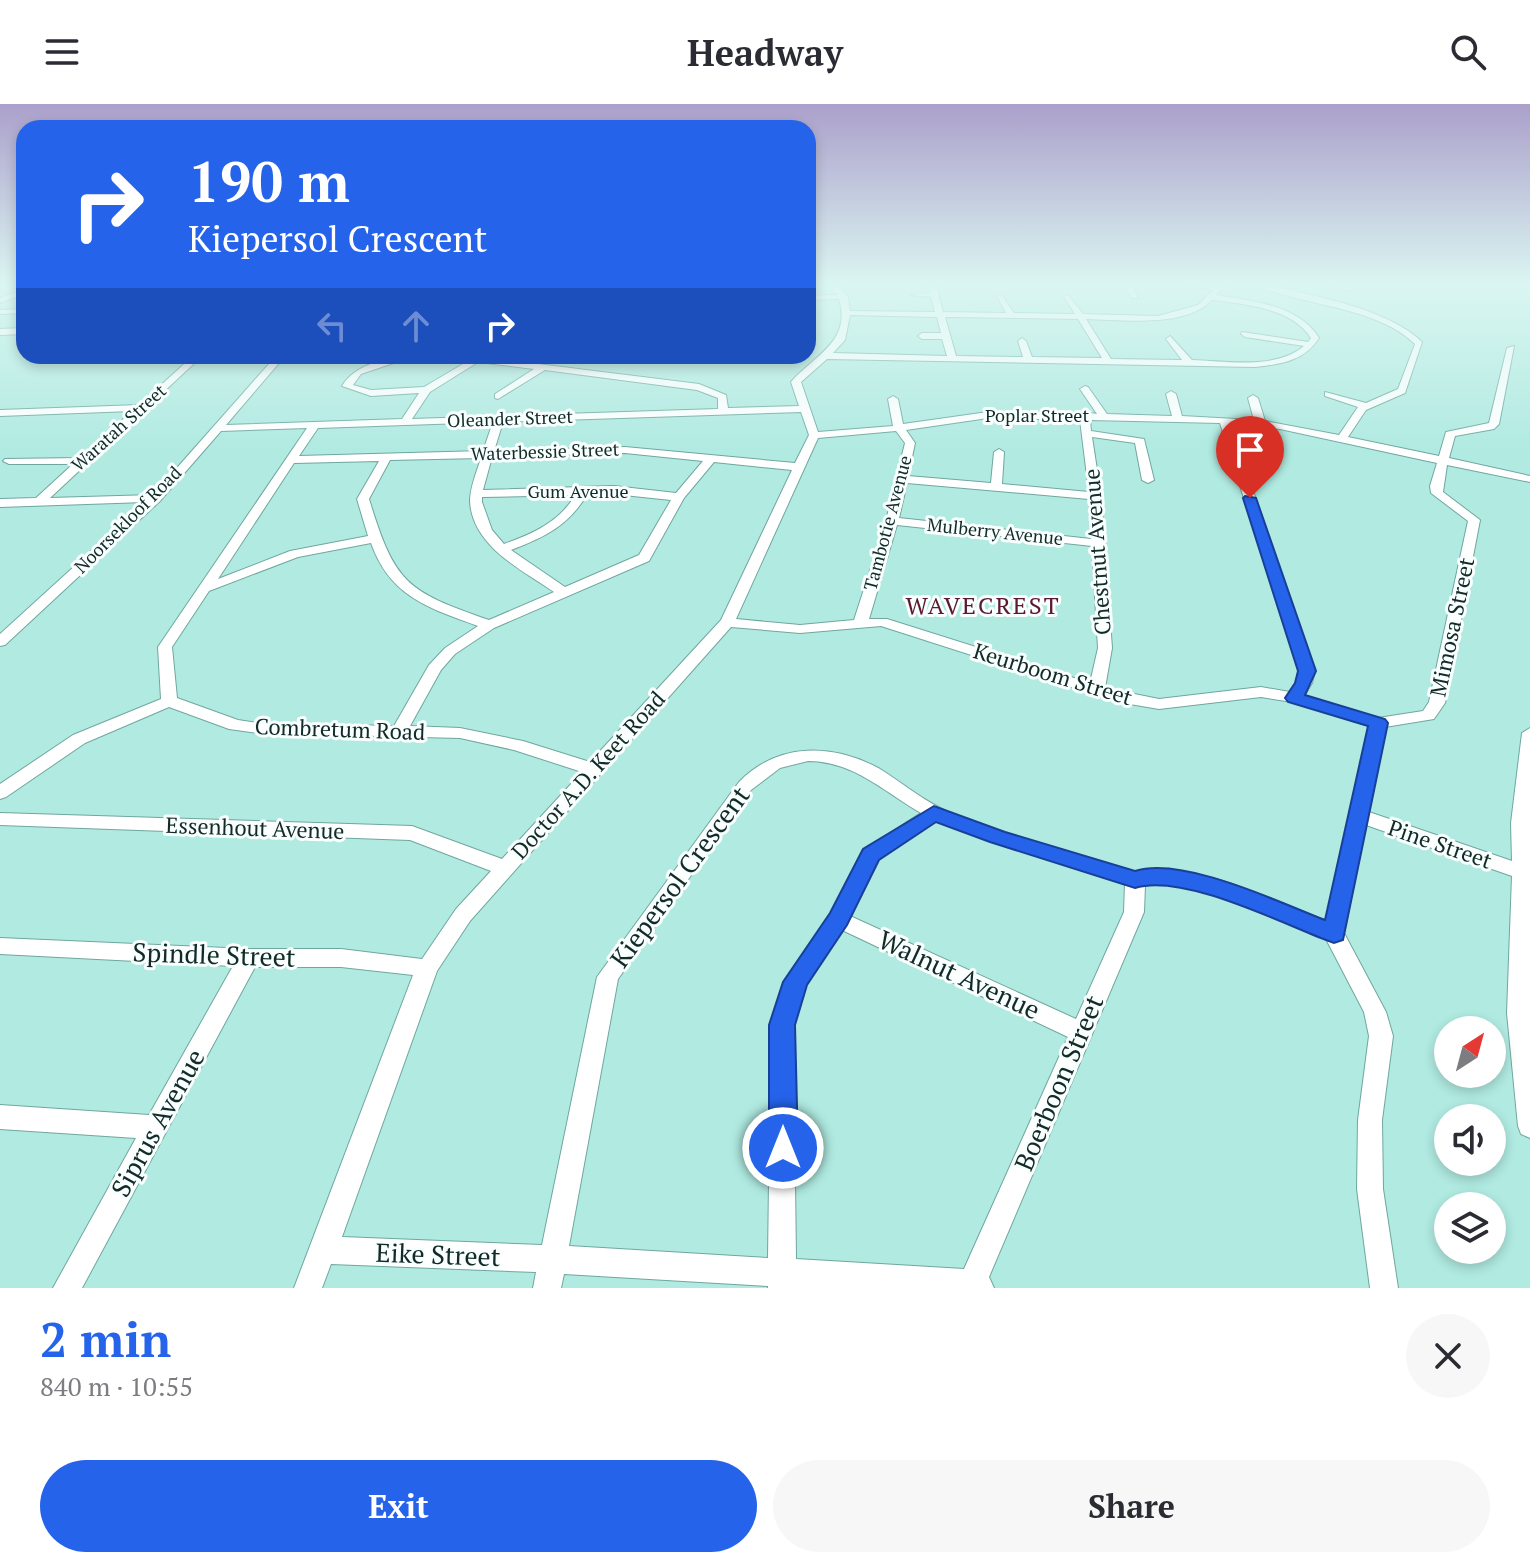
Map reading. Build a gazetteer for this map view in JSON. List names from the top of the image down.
{
  "streets": {
    "street": [
      "Poplar Street",
      "Oleander Street",
      "Waratah Street",
      "Waterbessie Street",
      "Gum Avenue",
      "Noorsekloof Road",
      "Tambotie Avenue",
      "Mulberry Avenue",
      "Chestnut Avenue",
      "Mimosa Street",
      "Keurboom Street",
      "Combretum Road",
      "Doctor A.D. Keet Road",
      "Essenhout Avenue",
      "Pine Street",
      "Kiepersol Crescent",
      "Spindle Street",
      "Walnut Avenue",
      "Boerboon Street",
      "Siprus Avenue",
      "Eike Street"
    ]
  },
  "crossings": [
    ["Poplar Street", "Tambotie Avenue"],
    ["Poplar Street", "Chestnut Avenue"],
    ["Poplar Street", "Mimosa Street"],
    ["Poplar Street", "Doctor A.D. Keet Road"],
    ["Oleander Street", "Noorsekloof Road"],
    ["Waterbessie Street", "Doctor A.D. Keet Road"],
    ["Tambotie Avenue", "Mulberry Avenue"],
    ["Tambotie Avenue", "Keurboom Street"],
    ["Mulberry Avenue", "Chestnut Avenue"],
    ["Chestnut Avenue", "Keurboom Street"],
    ["Mimosa Street", "Keurboom Street"],
    ["Keurboom Street", "Doctor A.D. Keet Road"],
    ["Combretum Road", "Doctor A.D. Keet Road"],
    ["Doctor A.D. Keet Road", "Essenhout Avenue"],
    ["Doctor A.D. Keet Road", "Spindle Street"],
    ["Doctor A.D. Keet Road", "Eike Street"],
    ["Kiepersol Crescent", "Boerboon Street"],
    ["Kiepersol Crescent", "Eike Street"],
    ["Spindle Street", "Siprus Avenue"],
    ["Walnut Avenue", "Boerboon Street"],
    ["Boerboon Street", "Eike Street"]
  ],
  "districts": ["WAVECREST"],
  "north": "top right",
  "page": {
    "header": "Headway",
    "turn": ["190 m", "Kiepersol Crescent"],
    "heading": ["2 min", "840 m · 10:55"],
    "buttons": ["Exit", "Share"]
  }
}
